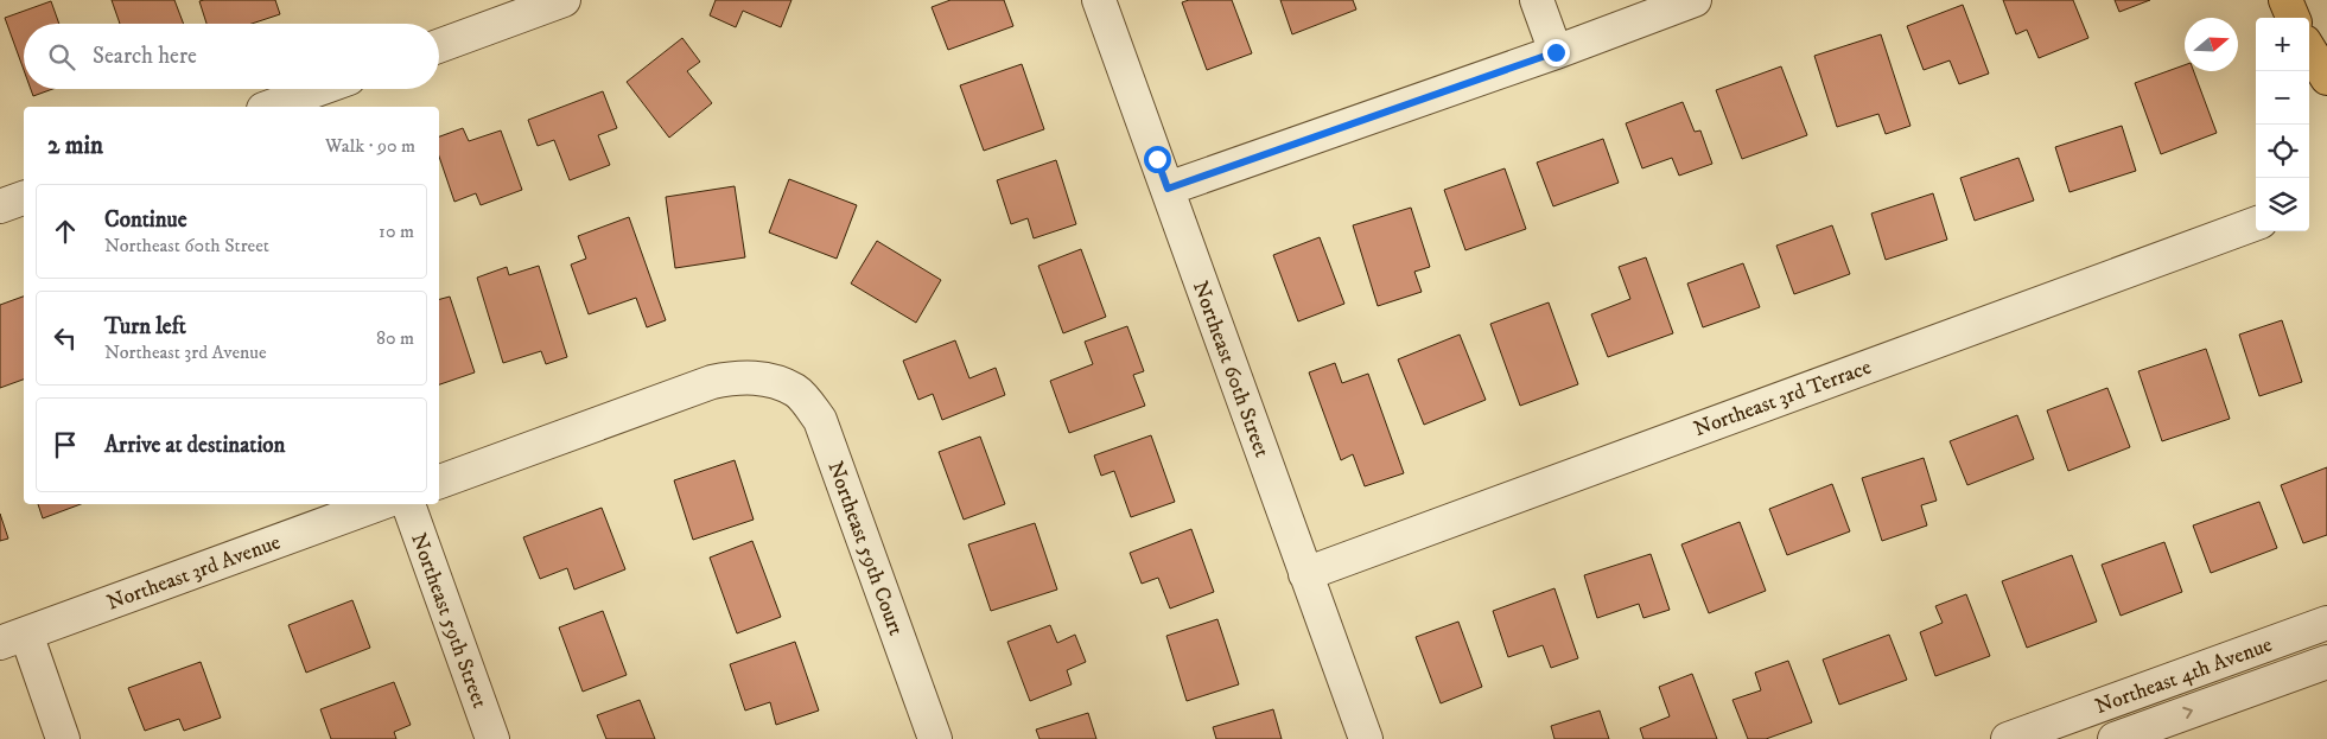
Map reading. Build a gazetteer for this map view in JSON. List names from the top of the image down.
{
  "streets": {
    "street": [
      "Northeast 60th Street",
      "Northeast 3rd Terrace",
      "Northeast 59th Court",
      "Northeast 3rd Avenue",
      "Northeast 59th Street",
      "Northeast 4th Avenue"
    ]
  },
  "crossings": [
    ["Northeast 60th Street", "Northeast 3rd Terrace"]
  ],
  "north": "right",
  "page": {
    "map_buttons": ["+", "−"],
    "search": "Search here",
    "heading": ["2 min", "Walk · 90 m"],
    "list": [
      ["Continue", "Northeast 60th Street", "10 m"],
      ["Turn left", "Northeast 3rd Avenue", "80 m"],
      "Arrive at destination"
    ]
  }
}
